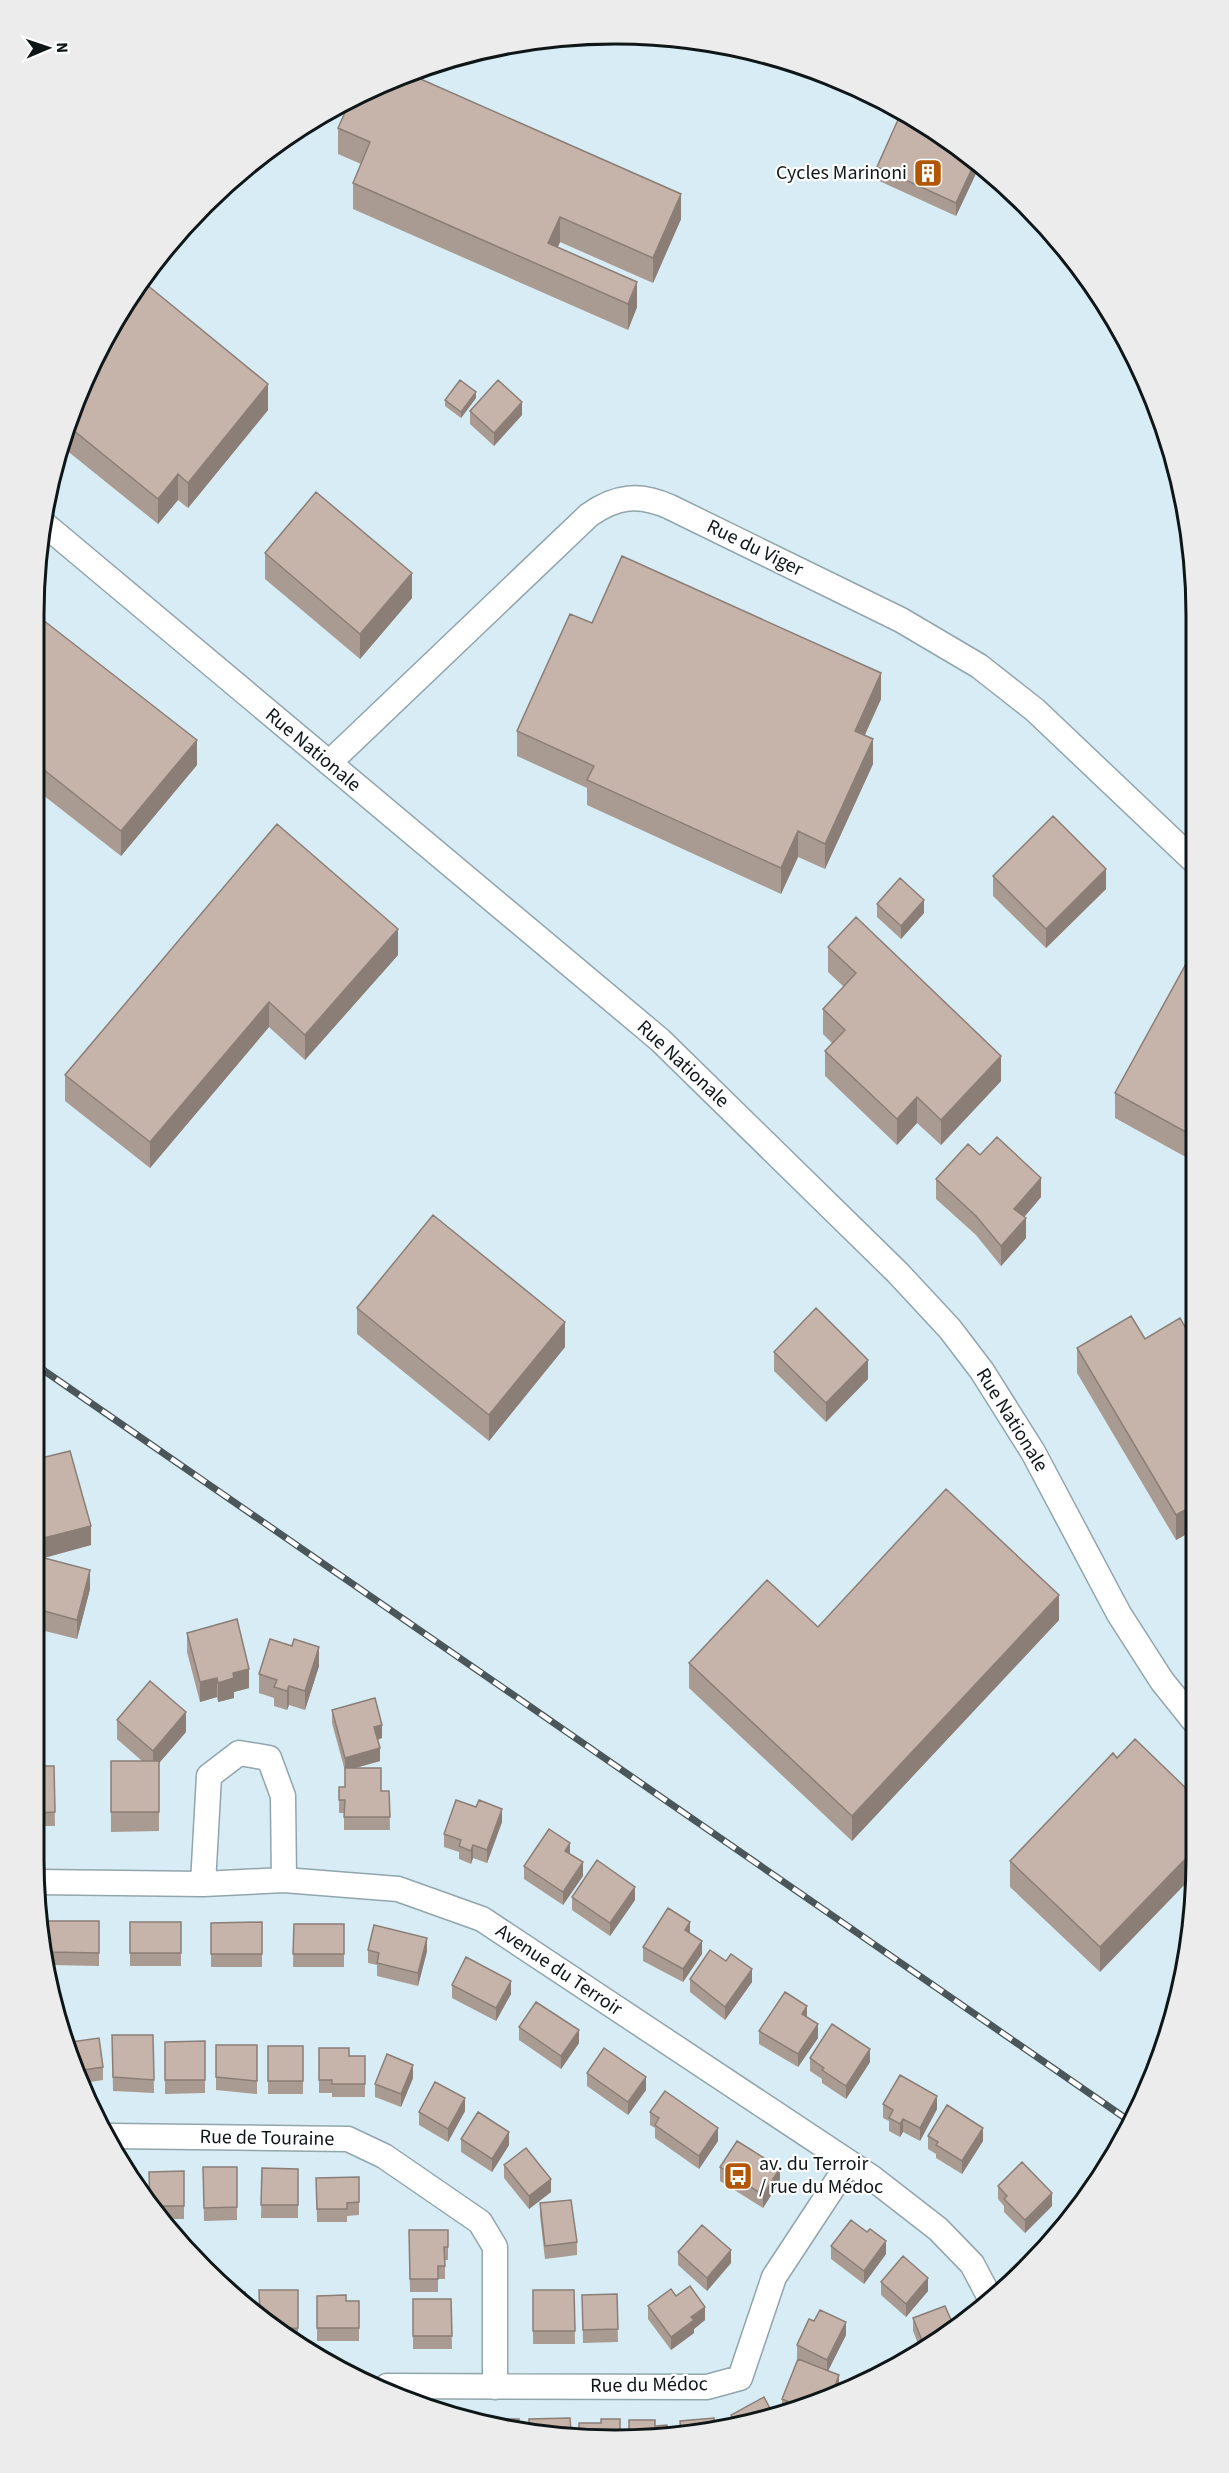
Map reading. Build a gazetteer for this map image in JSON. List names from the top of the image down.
{
  "streets": {
    "street": [
      "Rue du Viger",
      "Rue Nationale",
      "Avenue du Terroir",
      "Rue de Touraine",
      "Rue du Médoc"
    ]
  },
  "crossings": [
    ["Rue du Viger", "Rue Nationale"],
    ["Avenue du Terroir", "Rue du Médoc"],
    ["Rue de Touraine", "Rue du Médoc"]
  ],
  "places": {
    "building": ["Cycles Marinoni"],
    "bus stop": ["av. du Terroir / rue du Médoc"]
  },
  "north": "right"
}
